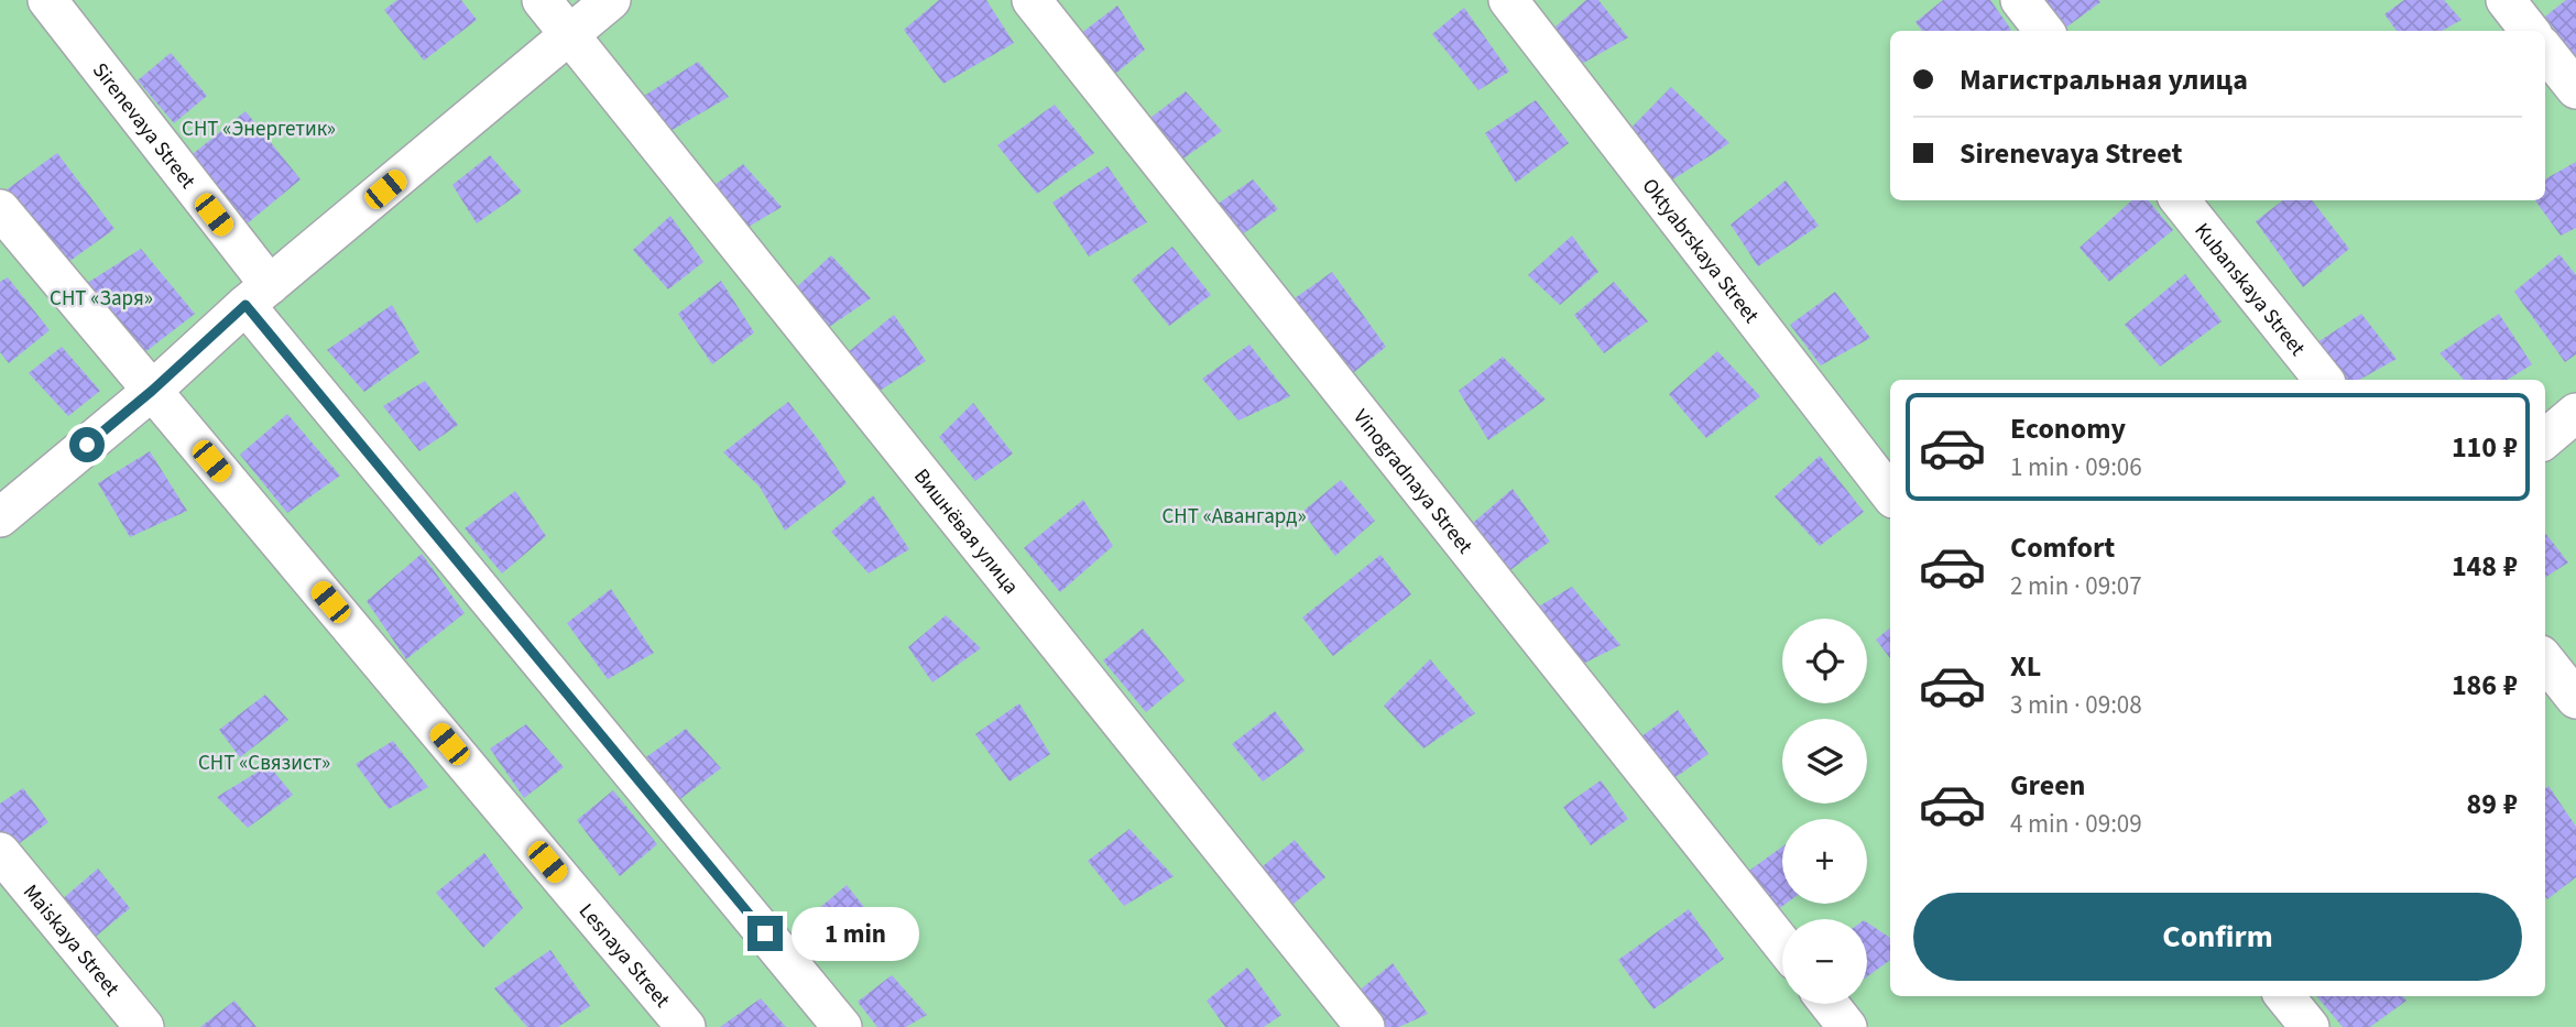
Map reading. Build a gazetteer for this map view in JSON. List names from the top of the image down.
{
  "streets": {
    "street": [
      "Sirenevaya Street",
      "Oktyabrskaya Street",
      "Kubanskaya Street",
      "Vinogradnaya Street",
      "Вишнёвая улица",
      "Maiskaya Street",
      "Lesnaya Street"
    ]
  },
  "parks": [
    "СНТ «Энергетик»",
    "СНТ «Заря»",
    "СНТ «Авангард»",
    "СНТ «Связист»"
  ],
  "page": {
    "banner": ["Магистральная улица", "Sirenevaya Street"],
    "list": [
      {
        "name": "Economy",
        "note": "1 min · 09:06",
        "value": "110 ₽"
      },
      {
        "name": "Comfort",
        "note": "2 min · 09:07",
        "value": "148 ₽"
      },
      {
        "name": "XL",
        "note": "3 min · 09:08",
        "value": "186 ₽"
      },
      {
        "name": "Green",
        "note": "4 min · 09:09",
        "value": "89 ₽"
      }
    ],
    "map_buttons": ["+", "−"],
    "buttons": "Confirm",
    "bubble": "1 min"
  }
}
